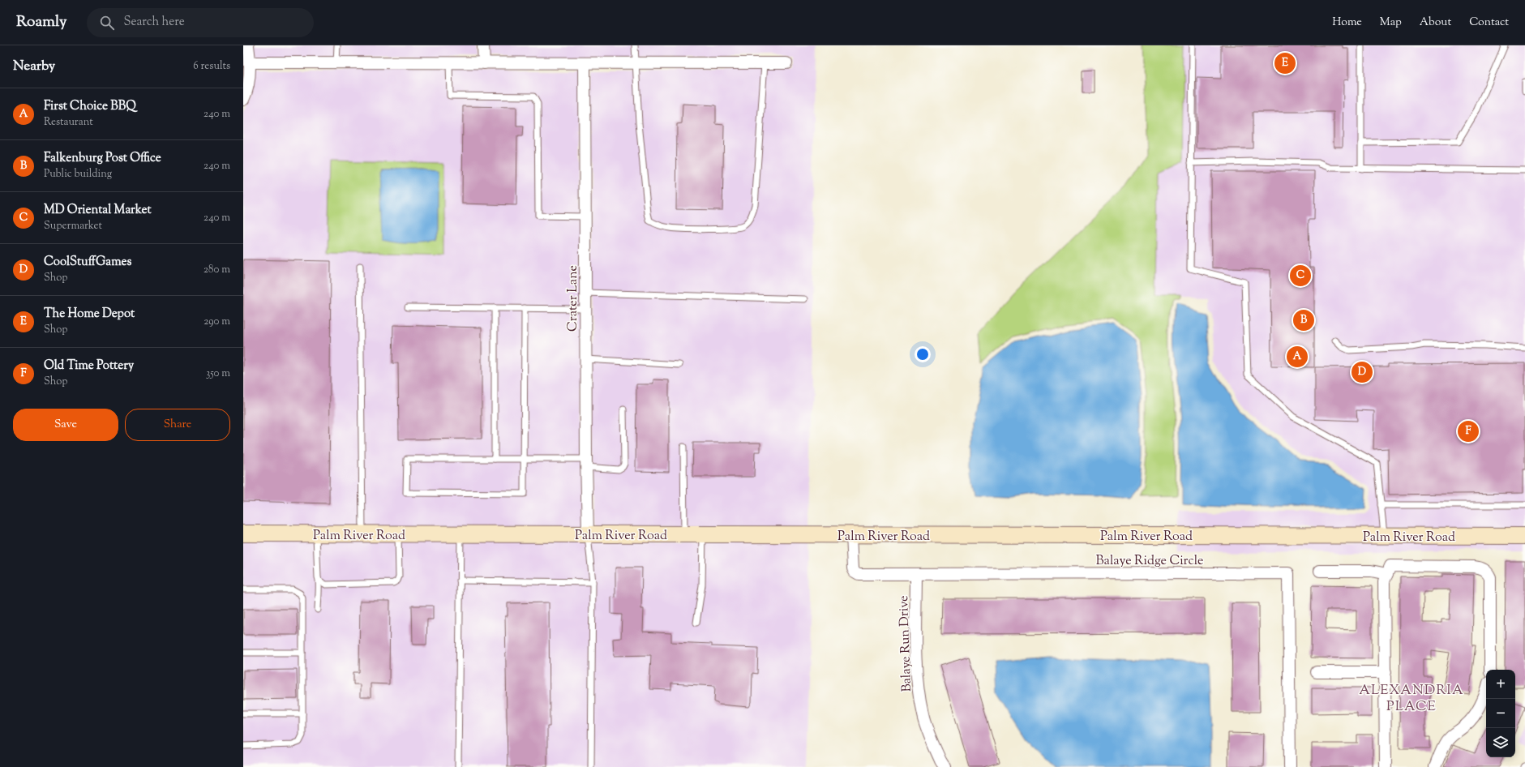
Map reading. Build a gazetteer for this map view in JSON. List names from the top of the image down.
{
  "streets": {
    "street": [
      "Crater Lane",
      "Palm River Road",
      "Balaye Ridge Circle",
      "Balaye Run Drive"
    ]
  },
  "crossings": [
    ["Crater Lane", "Palm River Road"],
    ["Palm River Road", "Balaye Ridge Circle"],
    ["Balaye Ridge Circle", "Balaye Run Drive"]
  ],
  "districts": ["ALEXANDRIA PLACE"],
  "page": {
    "header": "Roamly",
    "search": "Search here",
    "nav": [
      "Home",
      "Map",
      "About",
      "Contact"
    ],
    "heading": ["Nearby", "6 results"],
    "pins": [
      "E",
      "C",
      "B",
      "A",
      "D",
      "F"
    ],
    "list": [
      {
        "mark": "A",
        "name": "First Choice BBQ",
        "note": "Restaurant",
        "value": "240 m"
      },
      {
        "mark": "B",
        "name": "Falkenburg Post Office",
        "note": "Public building",
        "value": "240 m"
      },
      {
        "mark": "C",
        "name": "MD Oriental Market",
        "note": "Supermarket",
        "value": "240 m"
      },
      {
        "mark": "D",
        "name": "CoolStuffGames",
        "note": "Shop",
        "value": "280 m"
      },
      {
        "mark": "E",
        "name": "The Home Depot",
        "note": "Shop",
        "value": "290 m"
      },
      {
        "mark": "F",
        "name": "Old Time Pottery",
        "note": "Shop",
        "value": "350 m"
      }
    ],
    "buttons": ["Save", "Share"],
    "map_buttons": ["+", "−"]
  }
}
